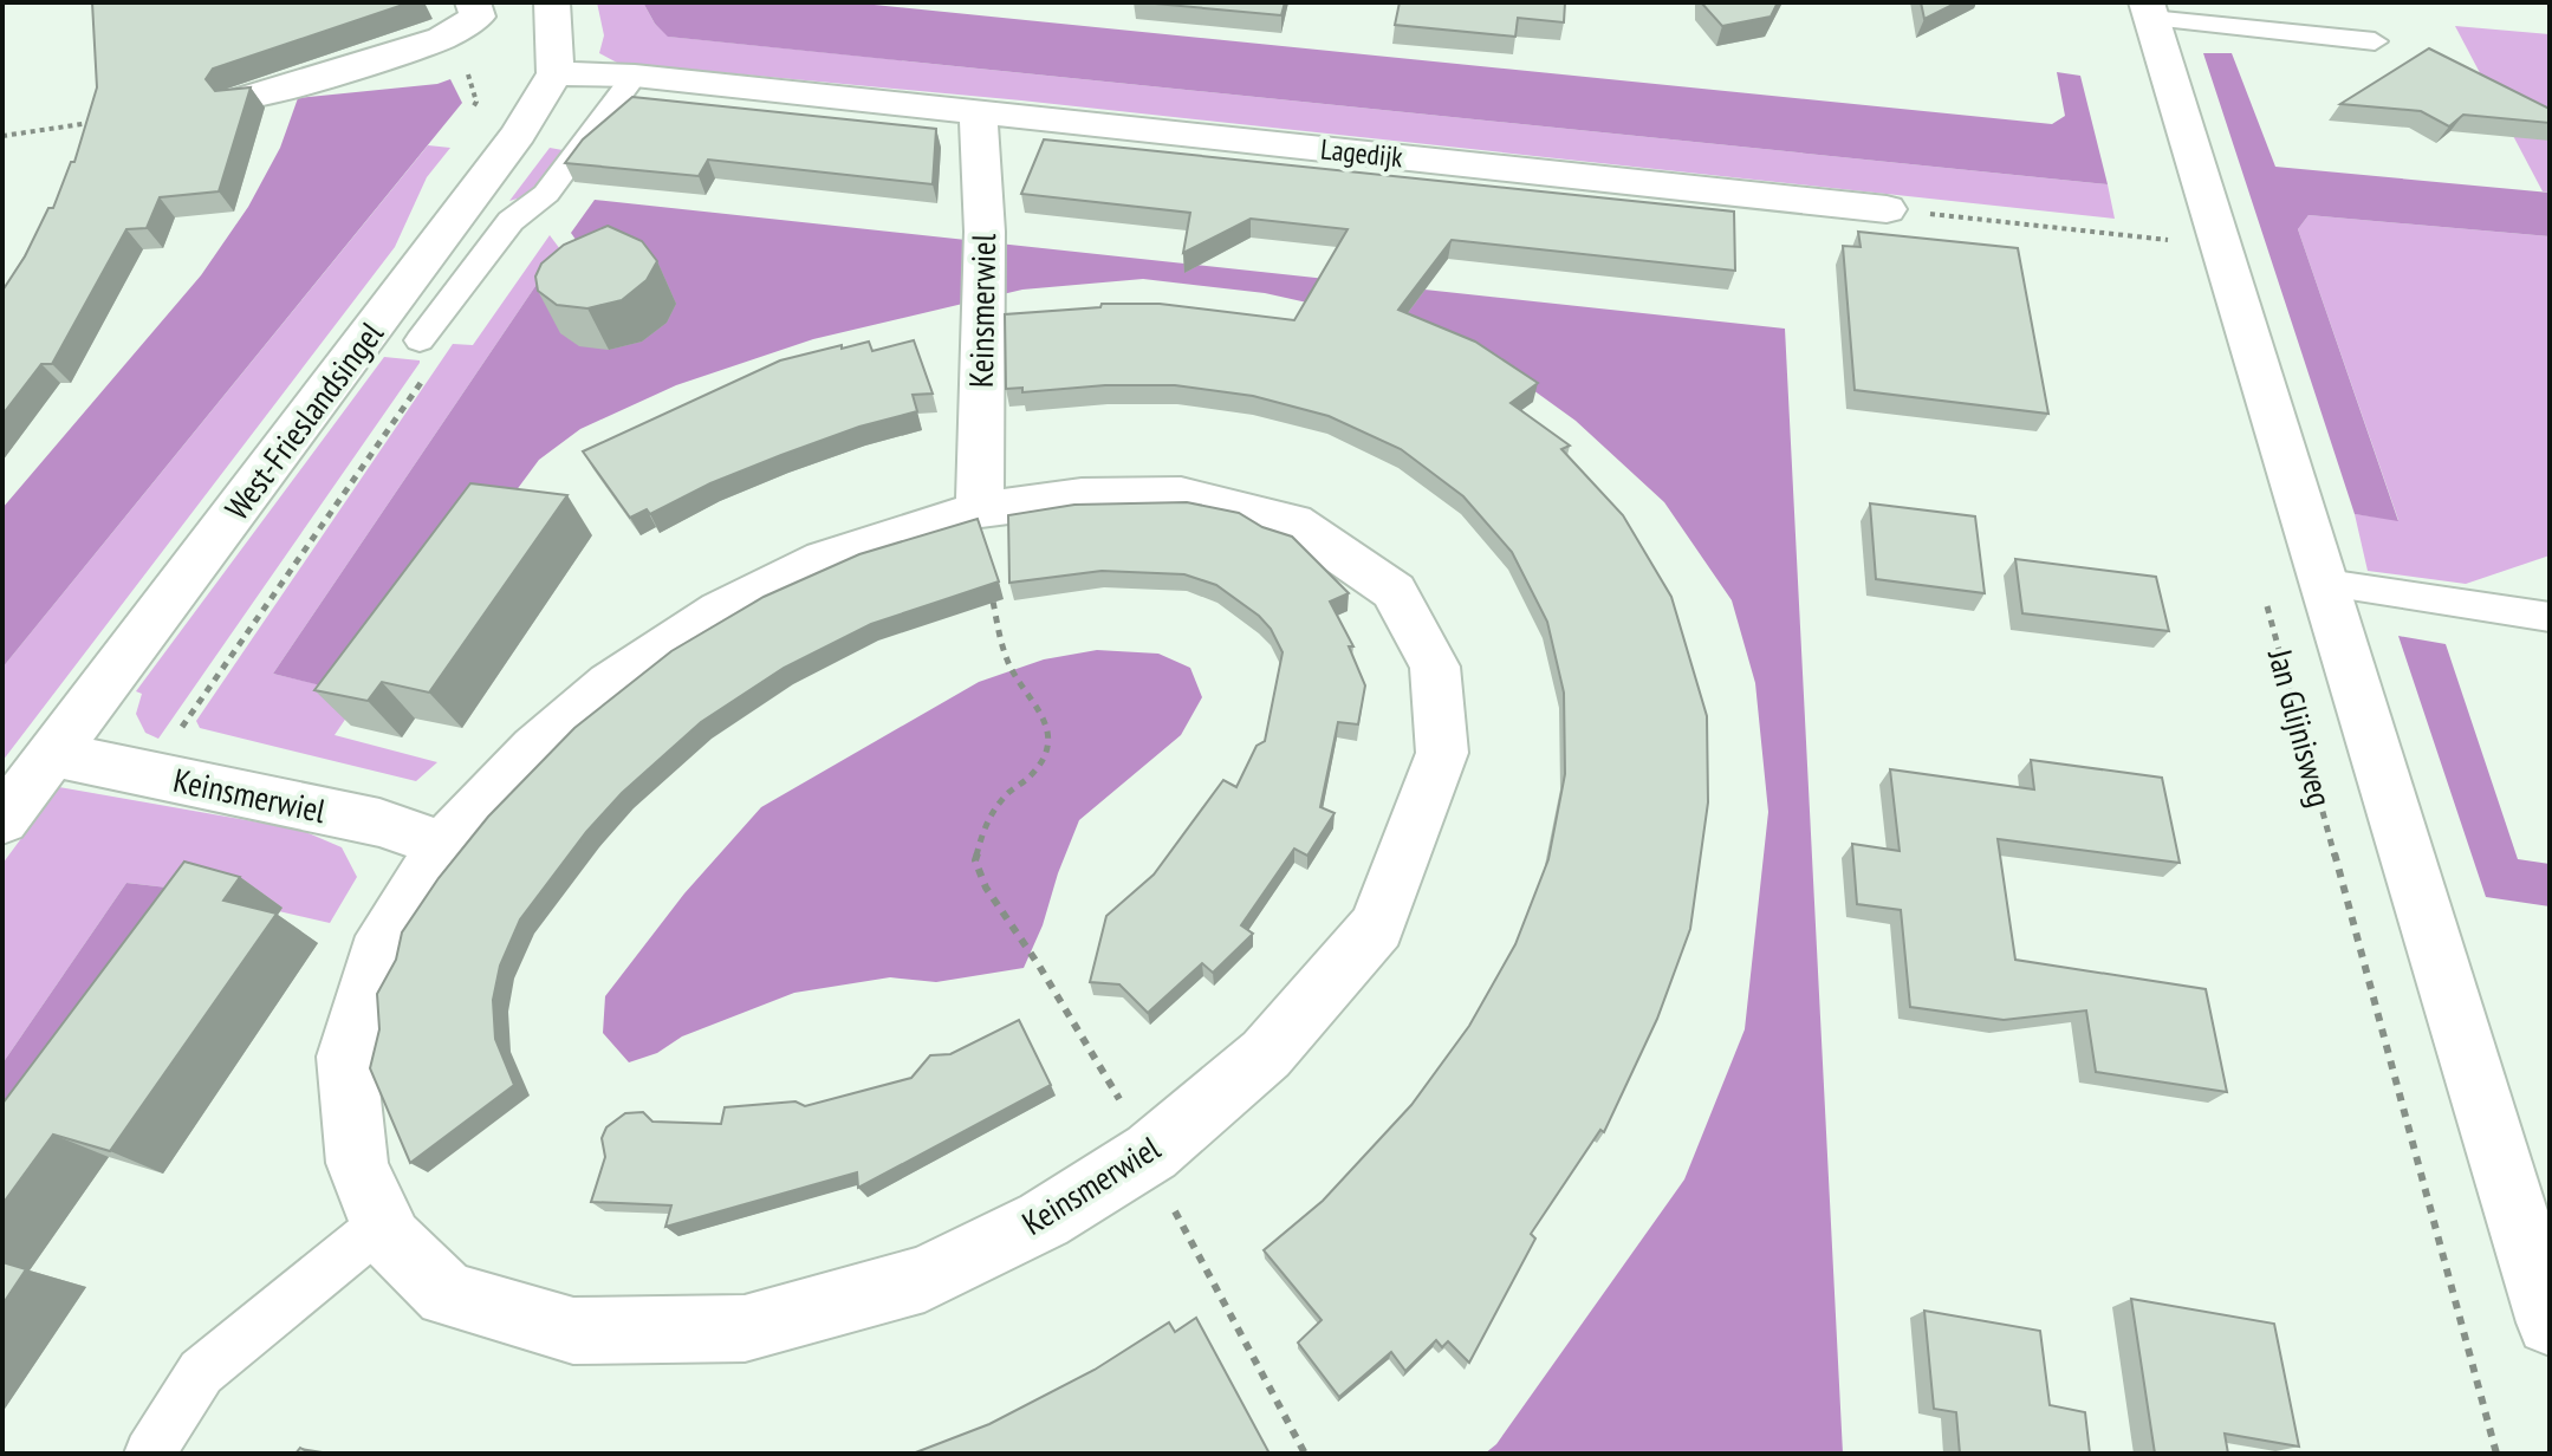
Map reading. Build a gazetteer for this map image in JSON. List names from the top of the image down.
{
  "streets": {
    "street": [
      "Lagedijk",
      "Keinsmerwiel",
      "West-Frieslandsingel",
      "Jan Glijnisweg"
    ]
  },
  "crossings": [
    ["Lagedijk", "Keinsmerwiel"],
    ["Lagedijk", "West-Frieslandsingel"],
    ["Keinsmerwiel", "West-Frieslandsingel"]
  ]
}
